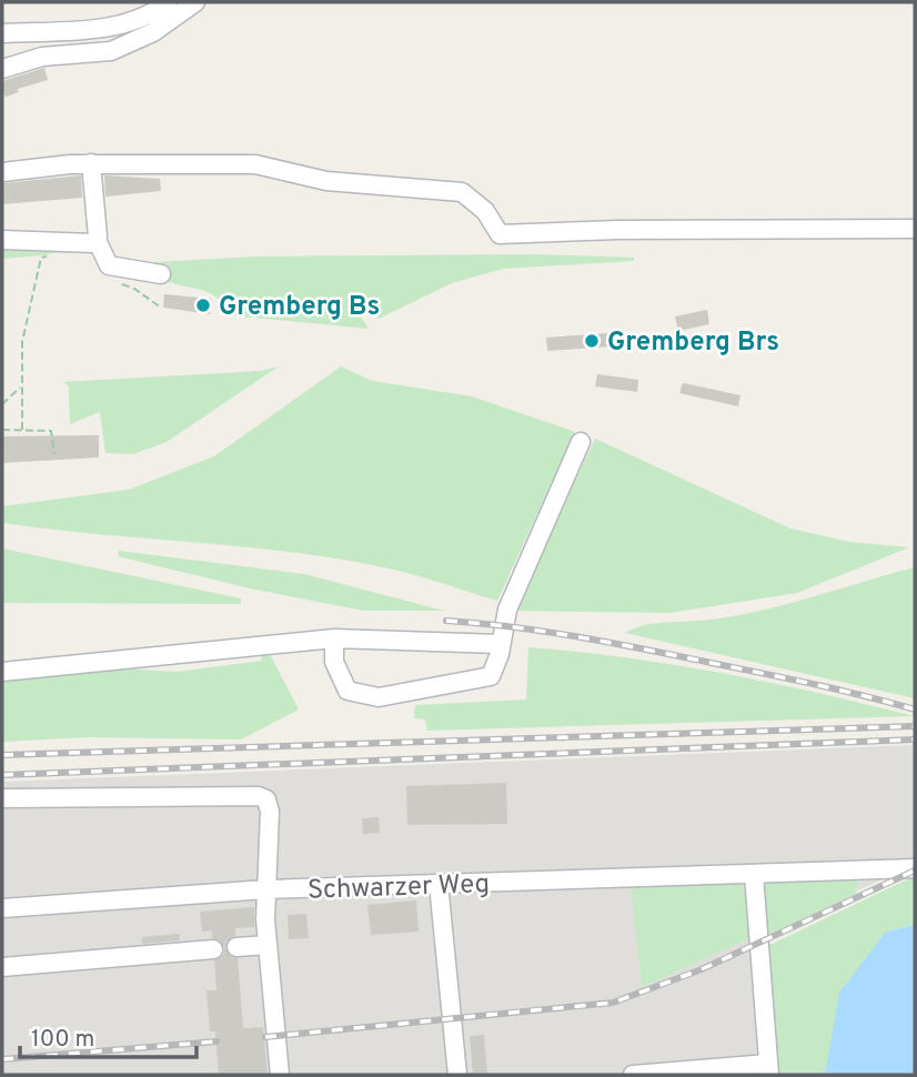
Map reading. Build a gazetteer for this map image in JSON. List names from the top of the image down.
{
  "streets": {
    "street": ["Schwarzer Weg"]
  },
  "places": ["Gremberg Bs", "Gremberg Brs"],
  "scale_bar": "100 m"
}
